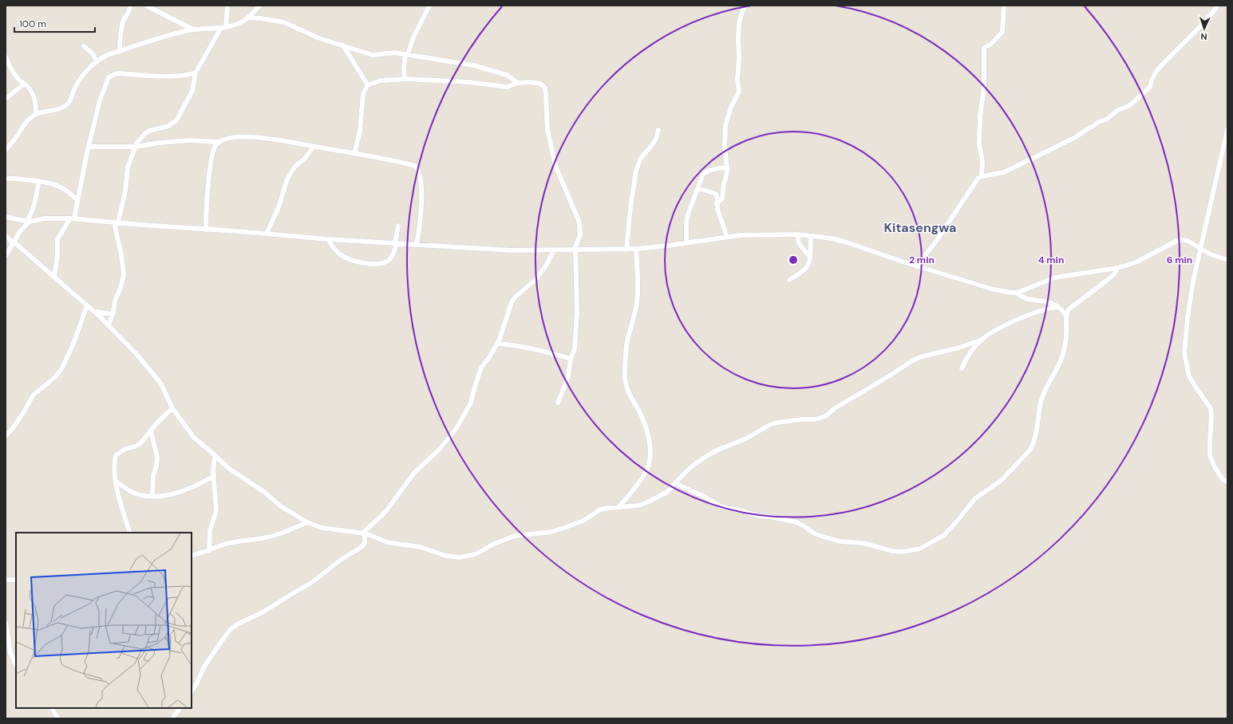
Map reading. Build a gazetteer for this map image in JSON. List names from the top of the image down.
{
  "districts": ["Kitasengwa"],
  "scale_bar": "100 m",
  "north": "bottom",
  "rings": ["2 min", "4 min", "6 min"]
}
